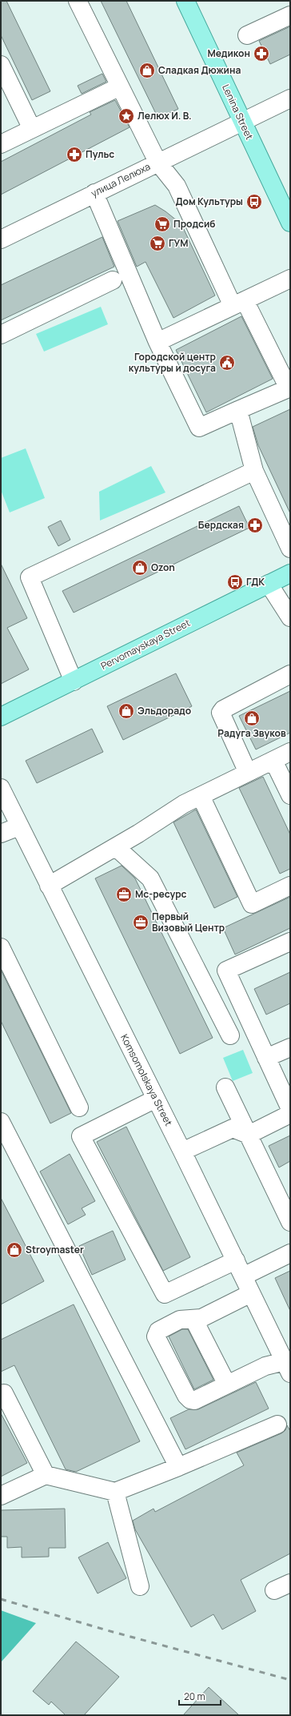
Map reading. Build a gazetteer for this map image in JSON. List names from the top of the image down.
{
  "streets": {
    "main road": ["Lenina Street", "Pervomayskaya Street"],
    "street": ["улица Лелюха", "Komsomolskaya Street"]
  },
  "crossings": [
    ["Lenina Street", "улица Лелюха"]
  ],
  "places": {
    "pharmacy": ["Медикон", "Пульс", "Бердская"],
    "shop": [
      "Сладкая Дюжина",
      "Ozon",
      "Эльдорадо",
      "Радуга Звуков",
      "Stroymaster"
    ],
    "place": ["Лелюх И. В."],
    "bus stop": ["Дом Культуры", "ГДК"],
    "supermarket": ["Продсиб", "ГУМ"],
    "public building": ["Городской центр культуры и досуга"],
    "office": ["Мс-ресурс", "Первый Визовый Центр"]
  },
  "scale_bar": "20 m"
}
